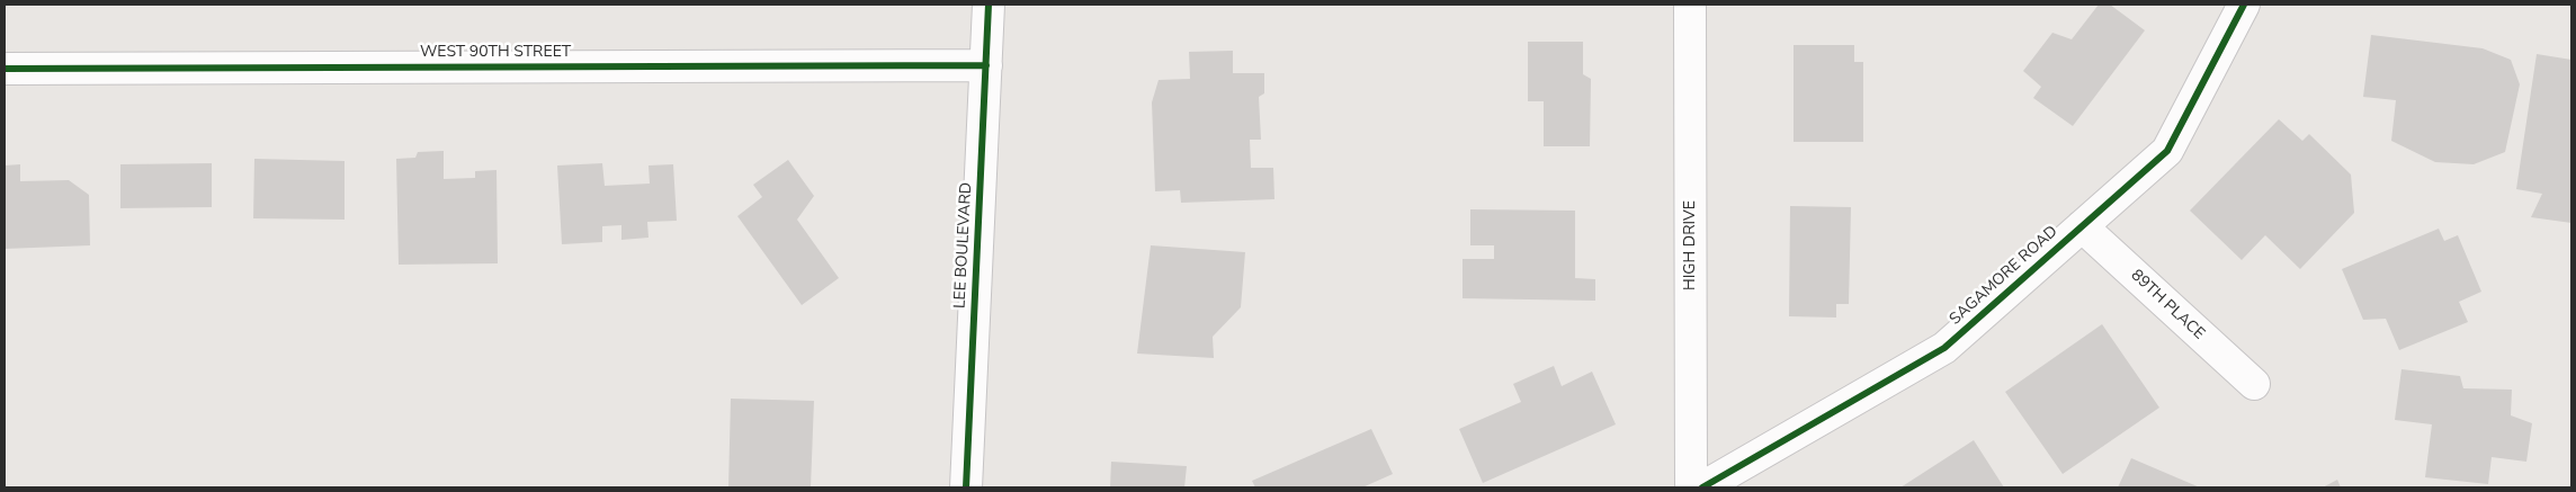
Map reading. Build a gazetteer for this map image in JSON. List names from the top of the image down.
{
  "streets": {
    "street": [
      "WEST 90TH STREET",
      "LEE BOULEVARD",
      "HIGH DRIVE",
      "SAGAMORE ROAD",
      "89TH PLACE"
    ]
  },
  "crossings": [
    ["WEST 90TH STREET", "LEE BOULEVARD"],
    ["SAGAMORE ROAD", "89TH PLACE"]
  ]
}
